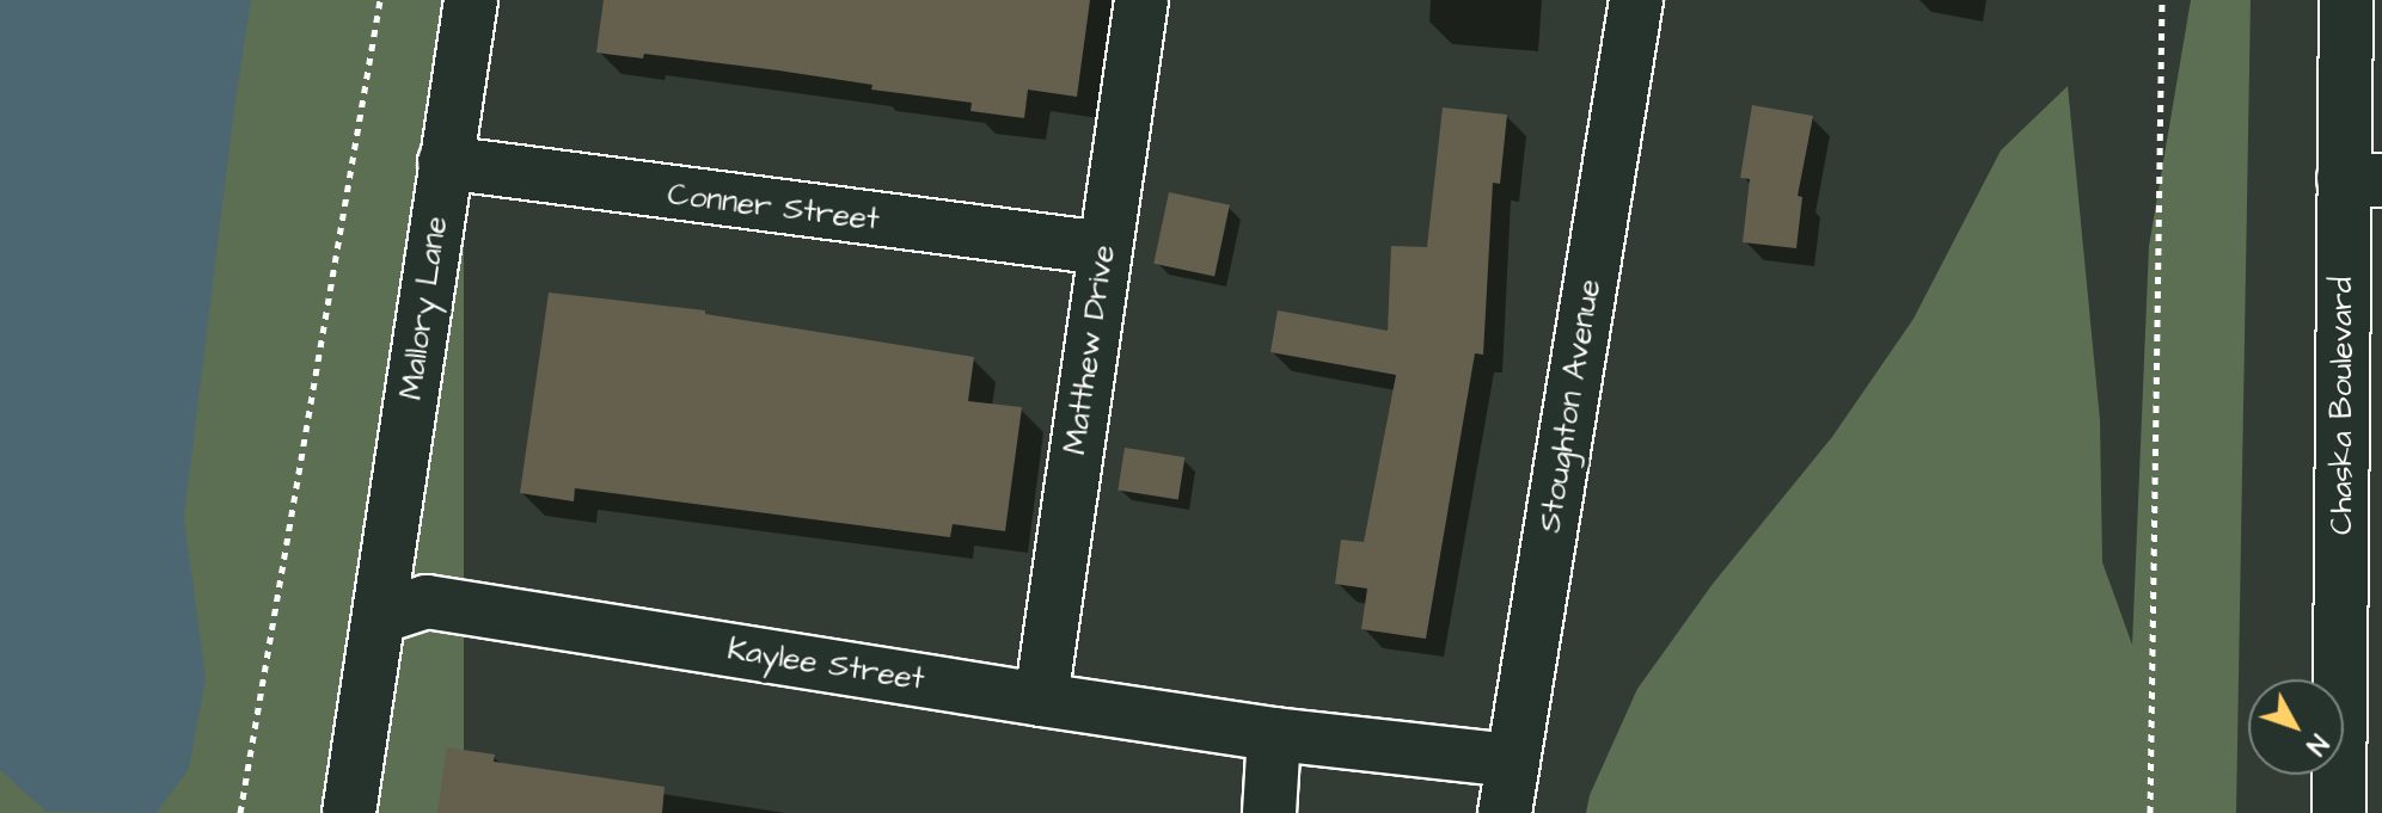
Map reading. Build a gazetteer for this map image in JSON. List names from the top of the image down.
{
  "streets": {
    "street": [
      "Conner Street",
      "Mallory Lane",
      "Matthew Drive",
      "Stoughton Avenue",
      "Chaska Boulevard",
      "Kaylee Street"
    ]
  },
  "crossings": [
    ["Conner Street", "Mallory Lane"],
    ["Conner Street", "Matthew Drive"],
    ["Mallory Lane", "Kaylee Street"],
    ["Matthew Drive", "Kaylee Street"],
    ["Stoughton Avenue", "Kaylee Street"]
  ],
  "north": "bottom right"
}
